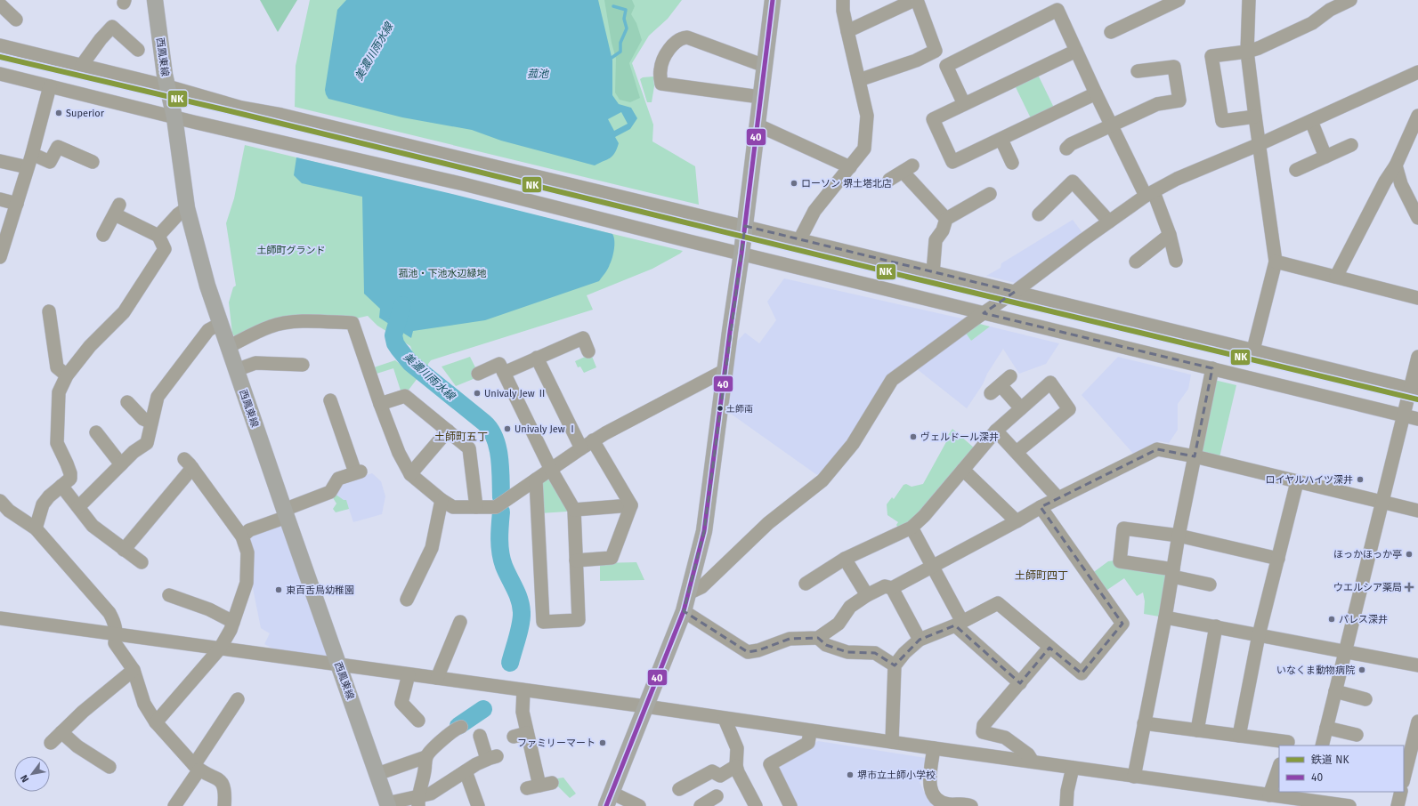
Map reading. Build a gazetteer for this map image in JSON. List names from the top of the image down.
{
  "streets": {
    "main road": ["西鳳東線"]
  },
  "districts": ["土師町五丁", "土師町四丁"],
  "water": ["美濃川雨水線", "菰池"],
  "parks": ["土師町グランド", "菰池・下池水辺緑地"],
  "places": {
    "other": [
      "Superior",
      "ローソン 堺土塔北店",
      "Univaly Jew Ⅱ",
      "土師南",
      "Univaly Jew Ⅰ",
      "ヴェルドール深井",
      "ロイヤルハイツ深井",
      "ほっかほっか亭",
      "東百舌鳥幼稚園",
      "パレス深井",
      "いなくま動物病院",
      "ファミリーマート",
      "堺市立土師小学校"
    ],
    "health": ["ウエルシア薬局"]
  },
  "lines": ["transit line 40", "rail line NK"],
  "legend": ["鉄道 NK", "40"],
  "north": "bottom left"
}
